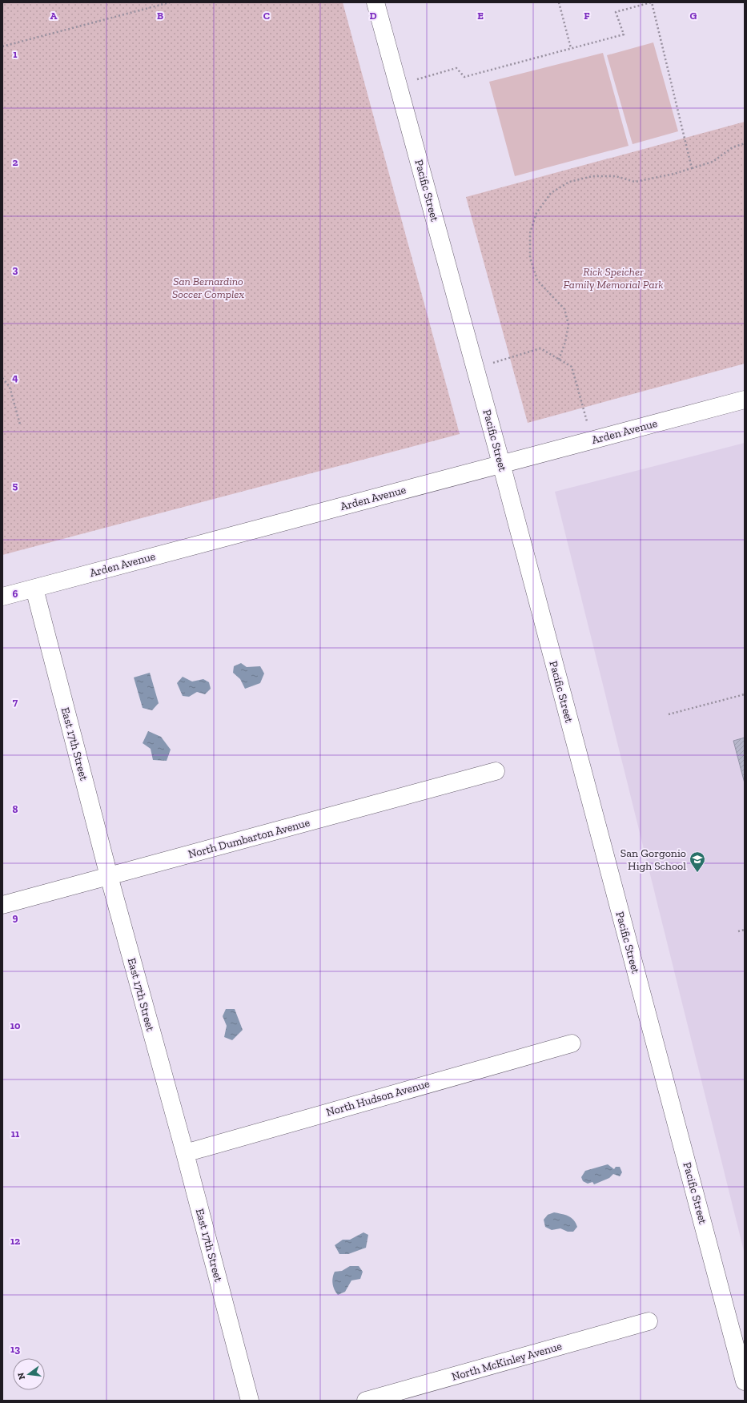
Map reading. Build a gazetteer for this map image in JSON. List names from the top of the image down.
{
  "streets": {
    "street": [
      "Pacific Street",
      "Arden Avenue",
      "East 17th Street",
      "North Dumbarton Avenue",
      "North Hudson Avenue",
      "North McKinley Avenue"
    ]
  },
  "crossings": [
    ["Pacific Street", "Arden Avenue"],
    ["Arden Avenue", "East 17th Street"],
    ["East 17th Street", "North Dumbarton Avenue"],
    ["East 17th Street", "North Hudson Avenue"]
  ],
  "parks": ["Rick Speicher Family Memorial Park", "San Bernardino Soccer Complex"],
  "places": {
    "school or university": ["San Gorgonio High School"]
  },
  "north": "left",
  "grid": {
    "columns": [
      "A",
      "B",
      "C",
      "D",
      "E",
      "F",
      "G"
    ],
    "rows": [
      "1",
      "2",
      "3",
      "4",
      "5",
      "6",
      "7",
      "8",
      "9",
      "10",
      "11",
      "12",
      "13"
    ]
  }
}
